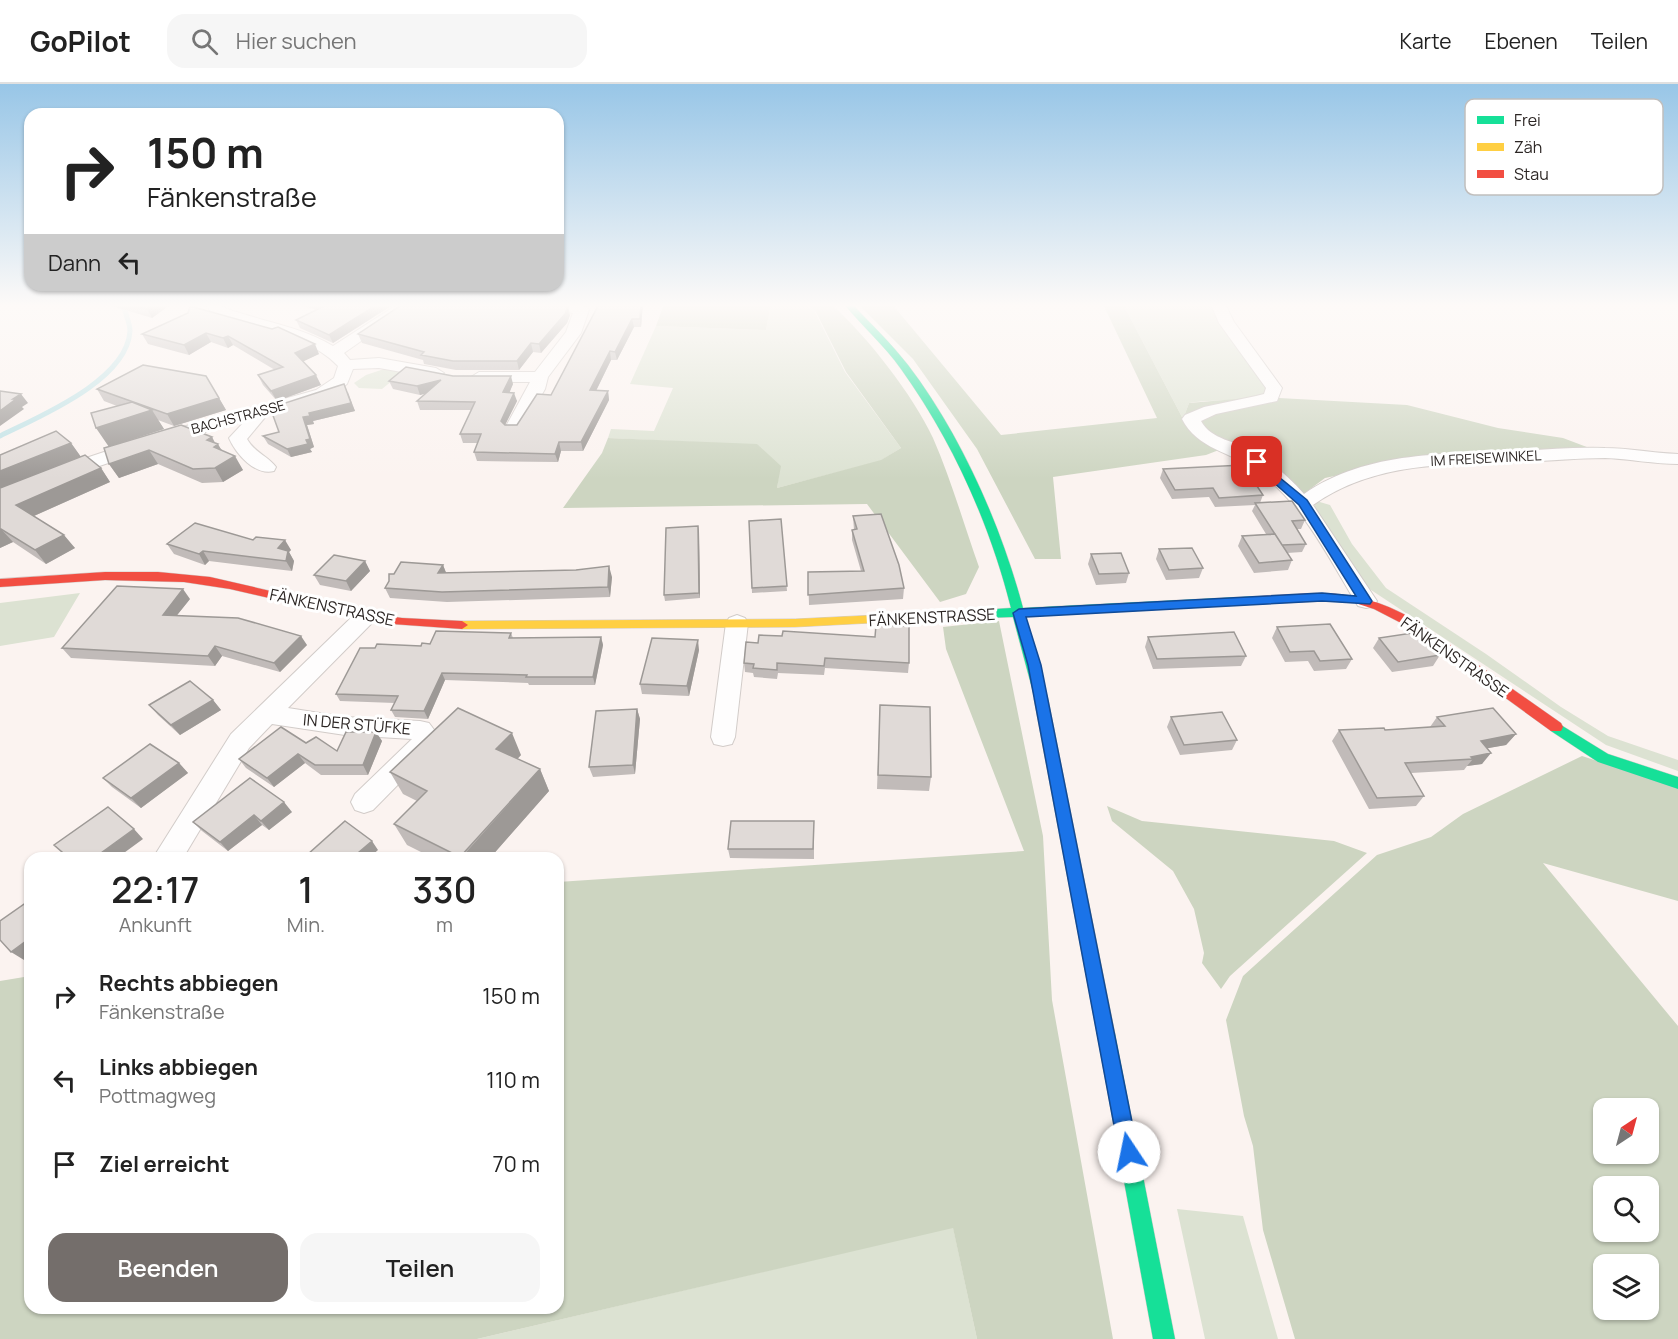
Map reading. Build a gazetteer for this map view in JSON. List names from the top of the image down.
{
  "streets": {
    "street": [
      "BACHSTRASSE",
      "IM FREISEWINKEL",
      "FÄNKENSTRASSE",
      "IN DER STÜFKE"
    ]
  },
  "crossings": [
    ["FÄNKENSTRASSE", "IN DER STÜFKE"]
  ],
  "legend": ["Frei", "Zäh", "Stau"],
  "north": "top right",
  "page": {
    "header": "GoPilot",
    "search": "Hier suchen",
    "nav": ["Karte", "Ebenen", "Teilen"],
    "turn": ["150 m", "Fänkenstraße"],
    "then": "Dann",
    "eta": [
      "22:17",
      "Ankunft",
      "1",
      "Min.",
      "330",
      "m"
    ],
    "list": [
      {
        "name": "Rechts abbiegen",
        "note": "Fänkenstraße",
        "value": "150 m"
      },
      {
        "name": "Links abbiegen",
        "note": "Pottmagweg",
        "value": "110 m"
      },
      {
        "name": "Ziel erreicht",
        "value": "70 m"
      }
    ],
    "buttons": ["Beenden", "Teilen"]
  }
}
